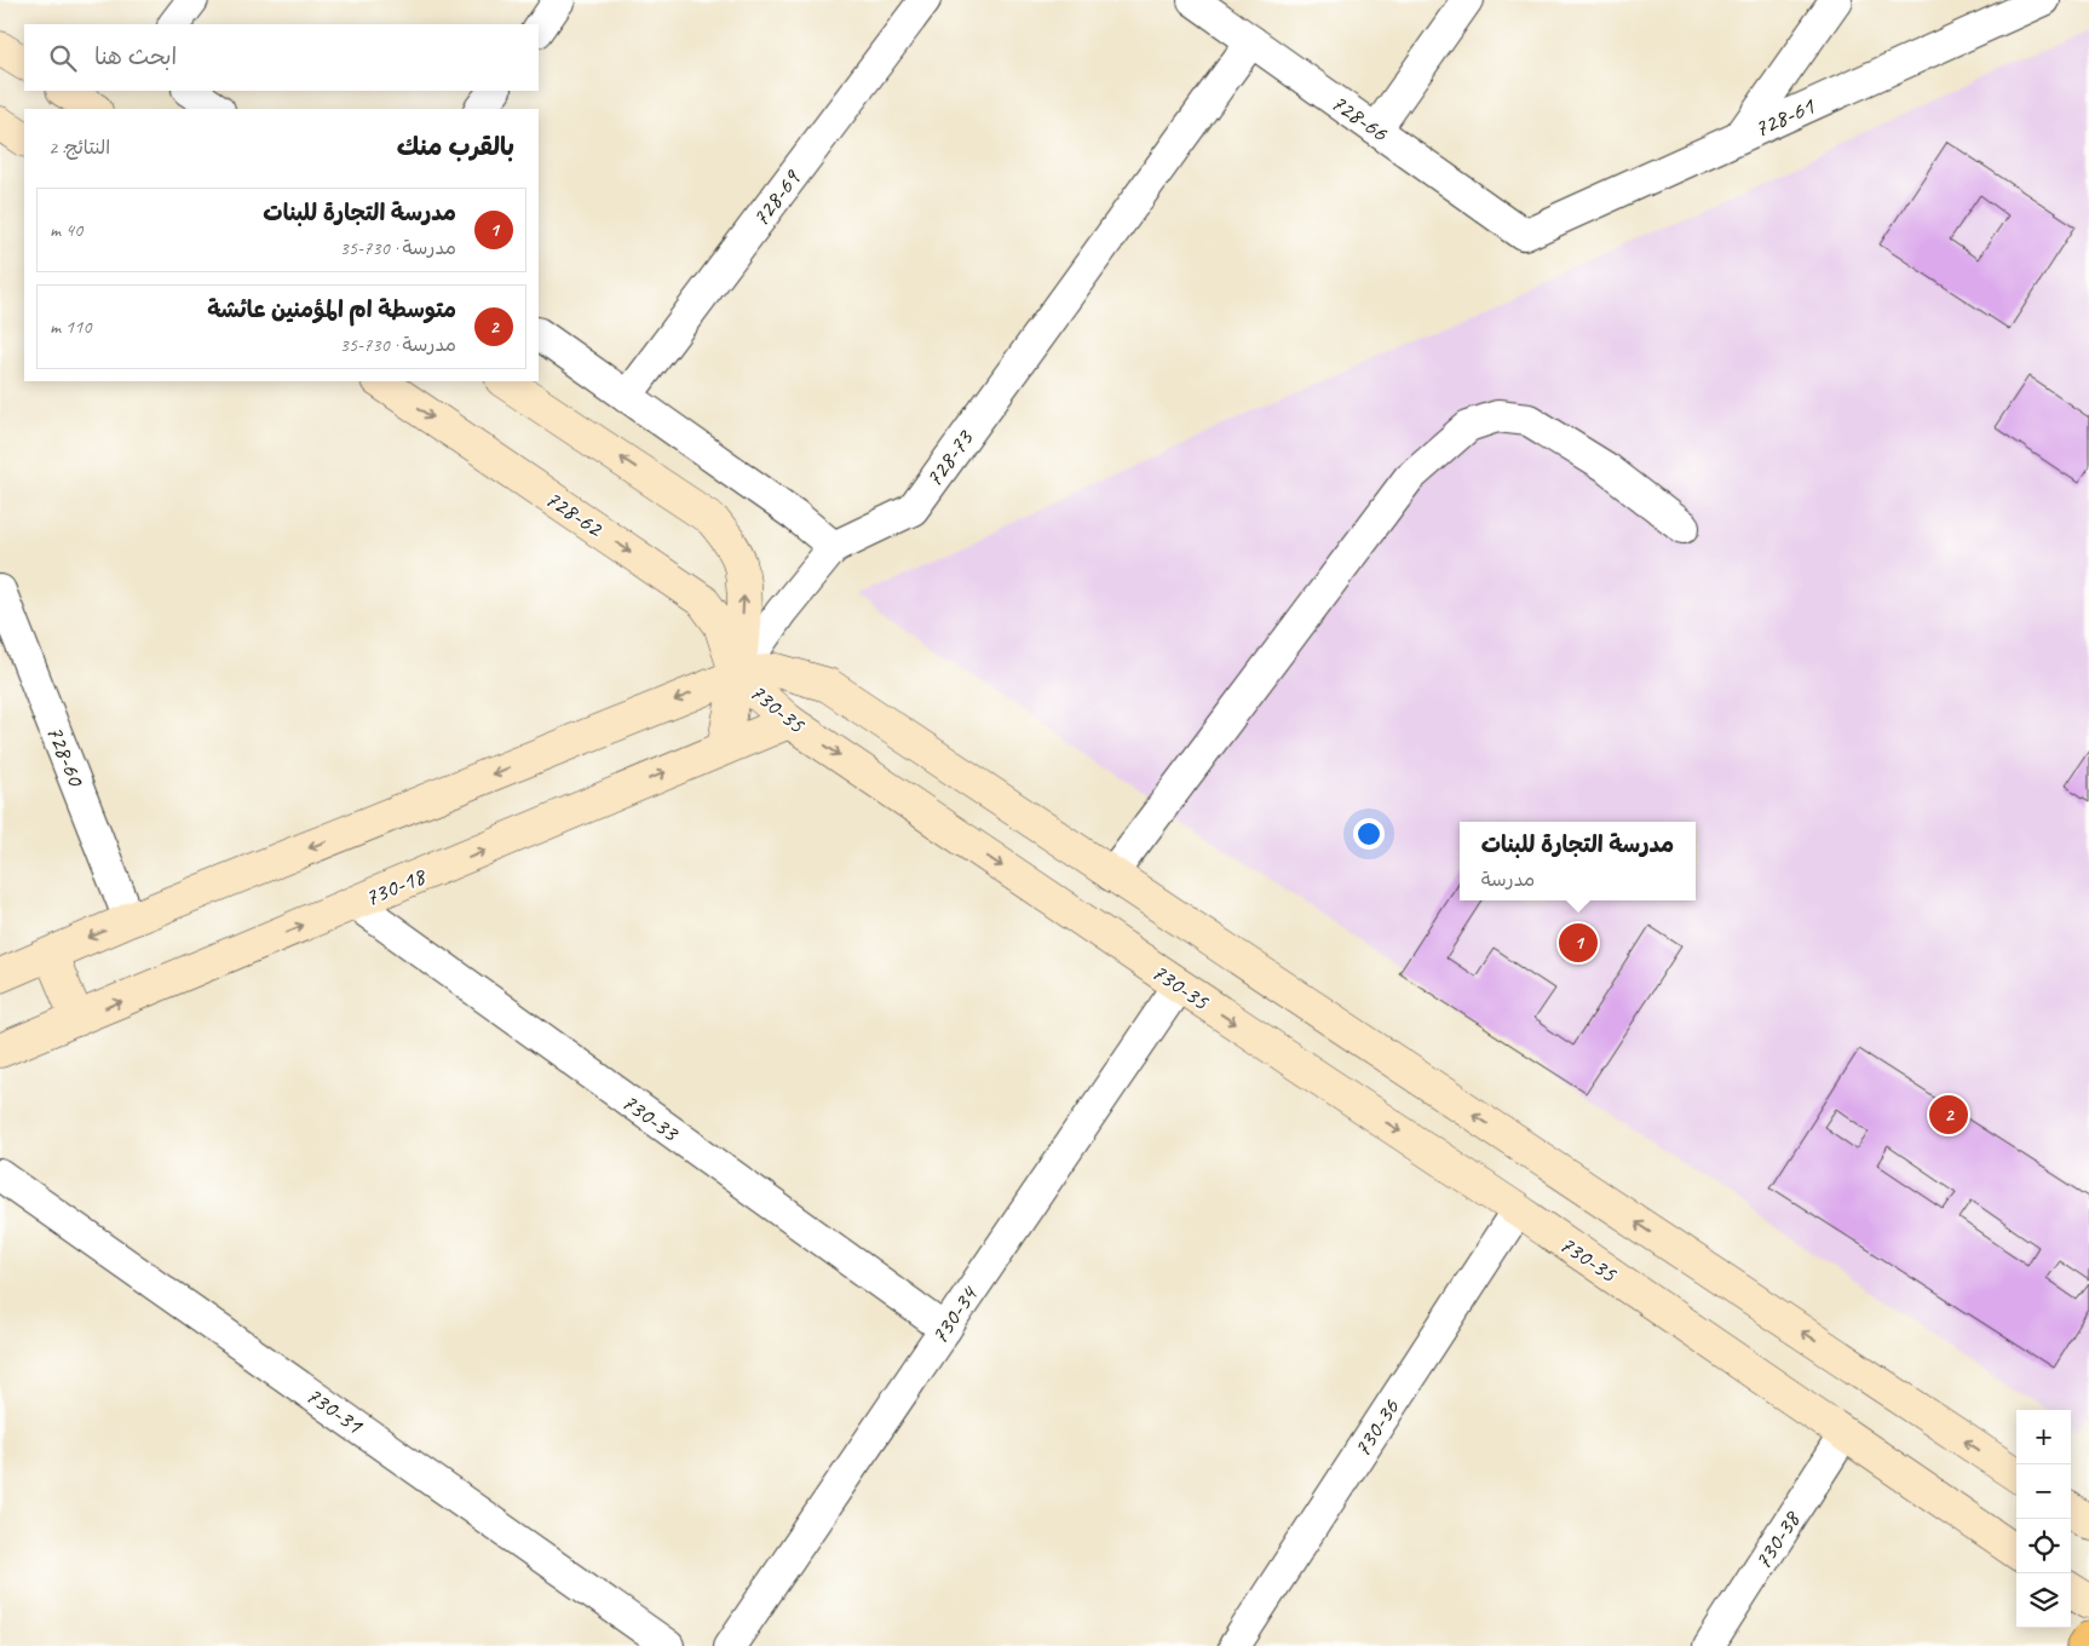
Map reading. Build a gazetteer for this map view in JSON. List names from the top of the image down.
{
  "streets": {
    "street": [
      "728-66",
      "728-61",
      "728-69",
      "728-73",
      "728-62",
      "730-35",
      "728-60",
      "730-18",
      "730-33",
      "730-34",
      "730-31",
      "730-36",
      "730-38"
    ]
  },
  "crossings": [
    ["728-66", "728-61"],
    ["728-66", "728-73"],
    ["728-62", "730-35"],
    ["728-62", "730-18"],
    ["730-35", "730-18"],
    ["730-35", "730-34"],
    ["730-35", "730-36"],
    ["730-35", "730-38"],
    ["730-18", "730-33"],
    ["730-33", "730-34"]
  ],
  "page": {
    "search": "ابحث هنا",
    "heading": ["بالقرب منك", "النتائج: 2"],
    "list": [
      {
        "mark": "1",
        "name": "مدرسة التجارة للبنات",
        "note": "مدرسة · 730-35",
        "value": "40 m"
      },
      {
        "mark": "2",
        "name": "متوسطة ام المؤمنين عائشة",
        "note": "مدرسة · 730-35",
        "value": "110 m"
      }
    ],
    "popup": ["مدرسة التجارة للبنات", "مدرسة"],
    "pins": ["1", "2"],
    "map_buttons": ["+", "−"]
  }
}
